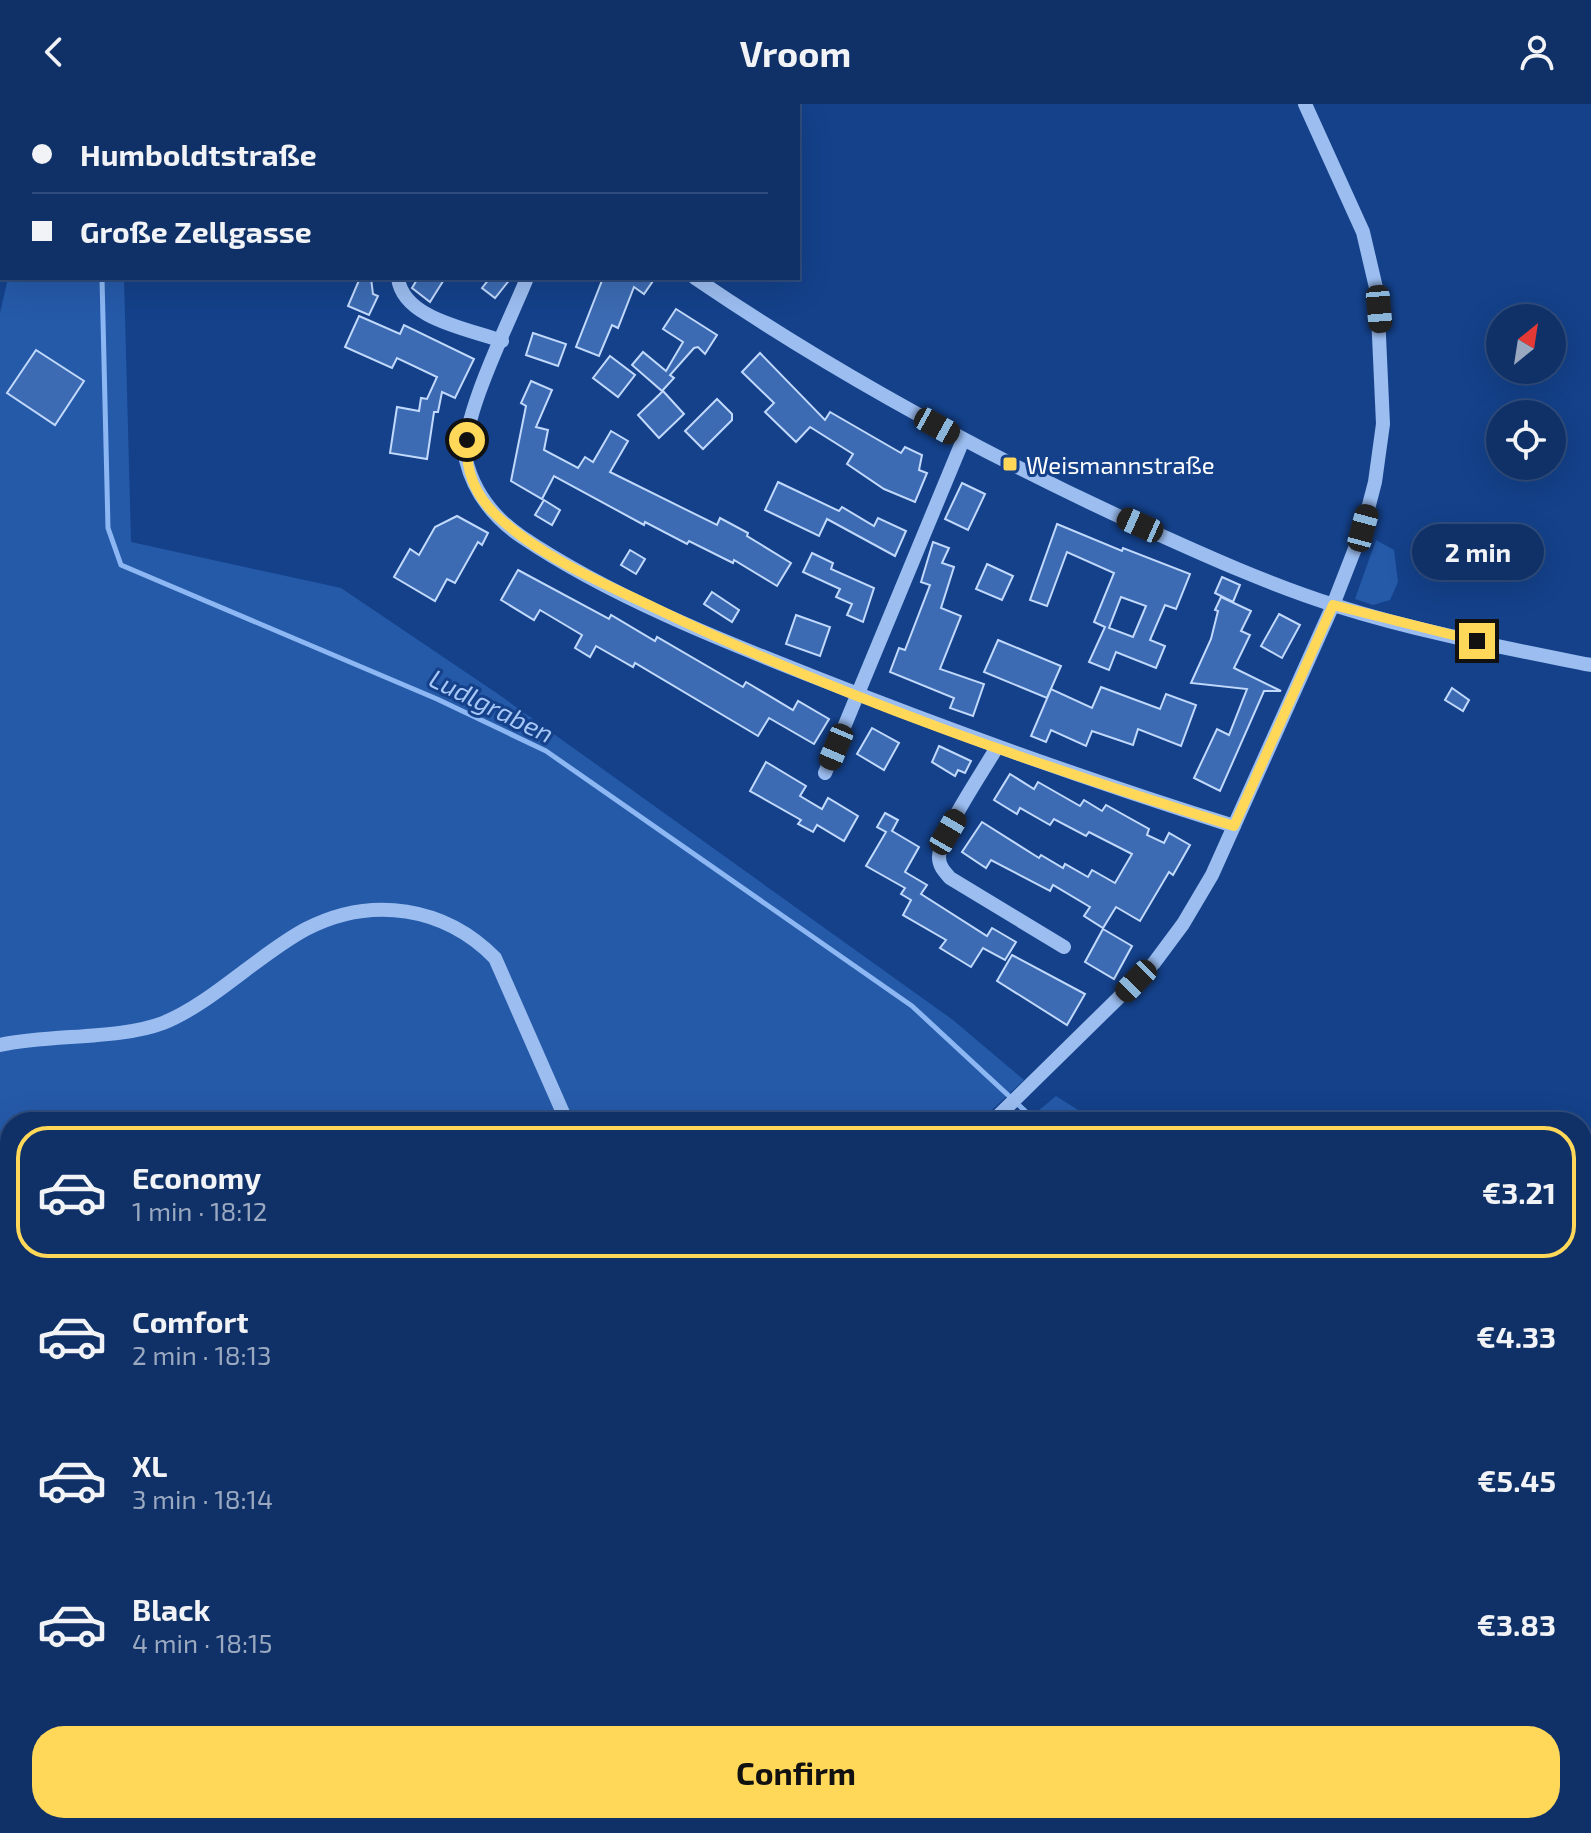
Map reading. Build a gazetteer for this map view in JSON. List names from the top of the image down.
{
  "water": ["Ludlgraben"],
  "places": {
    "transit": ["Weismannstraße"]
  },
  "north": "top right",
  "page": {
    "header": "Vroom",
    "banner": ["Humboldtstraße", "Große Zellgasse"],
    "bubble": "2 min",
    "list": [
      {
        "name": "Economy",
        "note": "1 min · 18:12",
        "value": "€3.21"
      },
      {
        "name": "Comfort",
        "note": "2 min · 18:13",
        "value": "€4.33"
      },
      {
        "name": "XL",
        "note": "3 min · 18:14",
        "value": "€5.45"
      },
      {
        "name": "Black",
        "note": "4 min · 18:15",
        "value": "€3.83"
      }
    ],
    "buttons": "Confirm"
  }
}
